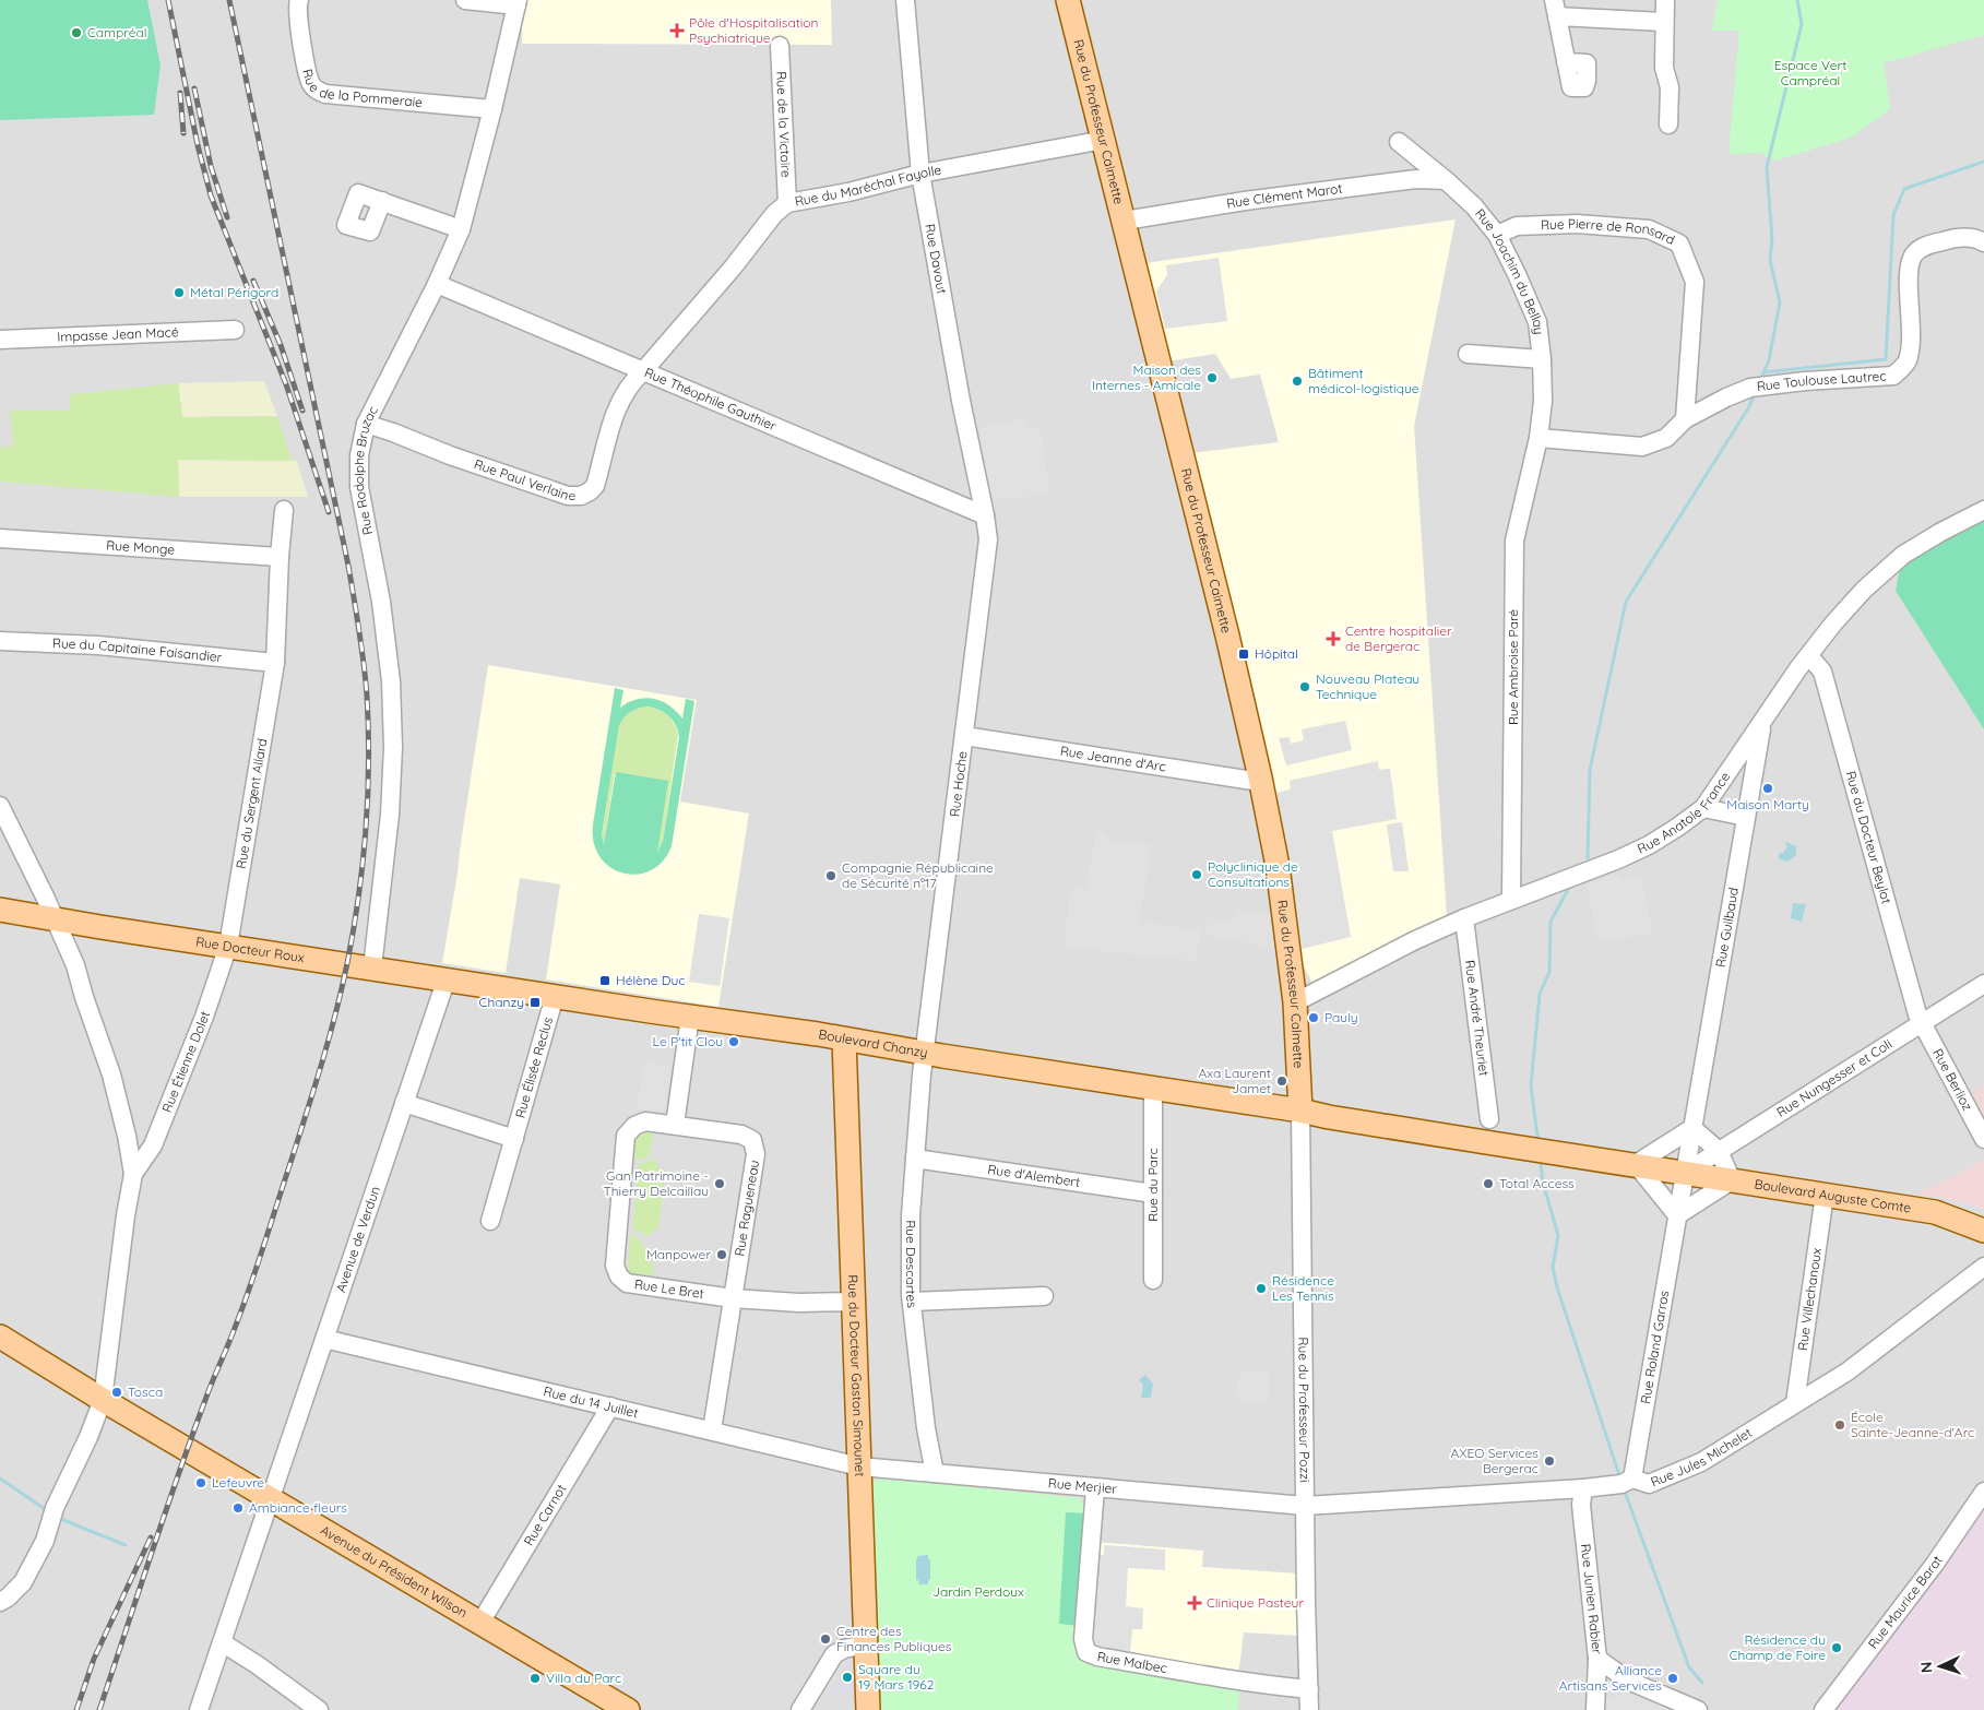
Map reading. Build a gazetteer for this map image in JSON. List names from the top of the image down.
{
  "streets": {
    "main road": [
      "Rue du Professeur Calmette",
      "Rue Docteur Roux",
      "Boulevard Chanzy",
      "Boulevard Auguste Comte",
      "Rue du Docteur Gaston Simounet",
      "Avenue du Président Wilson"
    ],
    "street": [
      "Rue de la Pommeraie",
      "Rue de la Victoire",
      "Rue du Maréchal Fayolle",
      "Rue Clément Marot",
      "Rue Pierre de Ronsard",
      "Rue Davout",
      "Rue Joachim du Bellay",
      "Impasse Jean Macé",
      "Rue Toulouse Lautrec",
      "Rue Théophile Gauthier",
      "Rue Rodolphe Bruzac",
      "Rue Paul Verlaine",
      "Rue Monge",
      "Rue du Capitaine Faisandier",
      "Rue Ambroise Paré",
      "Rue Jeanne d'Arc",
      "Rue Hoche",
      "Rue du Sergent Allard",
      "Rue Anatole France",
      "Rue du Docteur Beylot",
      "Rue Guilbaud",
      "Rue André Theuriet",
      "Rue Étienne Dolet",
      "Rue Élisée Reclus",
      "Rue Nungesser et Coli",
      "Rue Berlioz",
      "Rue d'Alembert",
      "Rue du Parc",
      "Rue Ragueneau",
      "Avenue de Verdun",
      "Rue Descartes",
      "Rue Le Bret",
      "Rue Villechanoux",
      "Rue Roland Garros",
      "Rue du 14 Juillet",
      "Rue du Professeur Pozzi",
      "Rue Jules Michelet",
      "Rue Merjier",
      "Rue Carnot",
      "Rue Junien Rabier",
      "Rue Maurice Barat",
      "Rue Malbec"
    ]
  },
  "crossings": [
    ["Rue de la Pommeraie", "Rue Rodolphe Bruzac"],
    ["Rue du Professeur Calmette", "Rue du Maréchal Fayolle"],
    ["Rue du Professeur Calmette", "Rue Clément Marot"],
    ["Rue du Professeur Calmette", "Rue Jeanne d'Arc"],
    ["Rue du Professeur Calmette", "Rue Anatole France"],
    ["Rue du Professeur Calmette", "Boulevard Chanzy"],
    ["Rue du Professeur Calmette", "Rue du Professeur Pozzi"],
    ["Rue de la Victoire", "Rue du Maréchal Fayolle"],
    ["Rue du Maréchal Fayolle", "Rue Davout"],
    ["Rue du Maréchal Fayolle", "Rue Théophile Gauthier"],
    ["Rue du Maréchal Fayolle", "Rue Paul Verlaine"],
    ["Rue Clément Marot", "Rue Joachim du Bellay"],
    ["Rue Pierre de Ronsard", "Rue Joachim du Bellay"],
    ["Rue Pierre de Ronsard", "Rue Toulouse Lautrec"],
    ["Rue Davout", "Rue Théophile Gauthier"],
    ["Rue Davout", "Rue Hoche"],
    ["Rue Joachim du Bellay", "Rue Ambroise Paré"],
    ["Rue Théophile Gauthier", "Rue Rodolphe Bruzac"],
    ["Rue Théophile Gauthier", "Rue Paul Verlaine"],
    ["Rue Théophile Gauthier", "Rue Hoche"],
    ["Rue Rodolphe Bruzac", "Rue Paul Verlaine"],
    ["Rue Rodolphe Bruzac", "Rue Docteur Roux"],
    ["Rue Monge", "Rue du Sergent Allard"],
    ["Rue du Capitaine Faisandier", "Rue du Sergent Allard"],
    ["Rue Ambroise Paré", "Rue Anatole France"],
    ["Rue Jeanne d'Arc", "Rue Hoche"],
    ["Rue Hoche", "Boulevard Chanzy"],
    ["Rue Hoche", "Rue Descartes"],
    ["Rue du Sergent Allard", "Rue Docteur Roux"],
    ["Rue du Sergent Allard", "Rue Étienne Dolet"],
    ["Rue Anatole France", "Rue du Docteur Beylot"],
    ["Rue Anatole France", "Rue Guilbaud"],
    ["Rue Anatole France", "Rue André Theuriet"],
    ["Rue du Docteur Beylot", "Rue Nungesser et Coli"],
    ["Rue du Docteur Beylot", "Rue Berlioz"],
    ["Rue Guilbaud", "Rue Nungesser et Coli"],
    ["Rue Guilbaud", "Boulevard Auguste Comte"],
    ["Rue Guilbaud", "Rue Roland Garros"],
    ["Rue Docteur Roux", "Boulevard Chanzy"],
    ["Rue Docteur Roux", "Rue Étienne Dolet"],
    ["Rue Docteur Roux", "Avenue de Verdun"],
    ["Boulevard Chanzy", "Rue Élisée Reclus"],
    ["Boulevard Chanzy", "Rue du Parc"],
    ["Boulevard Chanzy", "Boulevard Auguste Comte"],
    ["Boulevard Chanzy", "Avenue de Verdun"],
    ["Boulevard Chanzy", "Rue Descartes"],
    ["Boulevard Chanzy", "Rue du Docteur Gaston Simounet"],
    ["Boulevard Chanzy", "Rue du Professeur Pozzi"],
    ["Rue Nungesser et Coli", "Rue Berlioz"],
    ["Rue Nungesser et Coli", "Boulevard Auguste Comte"],
    ["Rue Nungesser et Coli", "Rue Roland Garros"],
    ["Rue d'Alembert", "Rue du Parc"],
    ["Rue d'Alembert", "Rue Descartes"],
    ["Boulevard Auguste Comte", "Rue Villechanoux"],
    ["Boulevard Auguste Comte", "Rue Roland Garros"],
    ["Rue Ragueneau", "Rue Le Bret"],
    ["Rue Ragueneau", "Rue du 14 Juillet"],
    ["Avenue de Verdun", "Rue du 14 Juillet"],
    ["Avenue de Verdun", "Avenue du Président Wilson"],
    ["Rue Descartes", "Rue Merjier"],
    ["Rue Le Bret", "Rue du Docteur Gaston Simounet"],
    ["Rue Villechanoux", "Rue Jules Michelet"],
    ["Rue Roland Garros", "Rue Jules Michelet"],
    ["Rue du Docteur Gaston Simounet", "Rue du 14 Juillet"],
    ["Rue du Docteur Gaston Simounet", "Rue Merjier"],
    ["Rue du 14 Juillet", "Rue Merjier"],
    ["Rue du 14 Juillet", "Rue Carnot"],
    ["Rue du Professeur Pozzi", "Rue Jules Michelet"],
    ["Rue du Professeur Pozzi", "Rue Merjier"],
    ["Rue du Professeur Pozzi", "Rue Malbec"],
    ["Rue Jules Michelet", "Rue Merjier"],
    ["Rue Jules Michelet", "Rue Junien Rabier"],
    ["Rue Merjier", "Rue Malbec"],
    ["Rue Carnot", "Avenue du Président Wilson"]
  ],
  "parks": ["Espace Vert Campréal", "Jardin Perdoux"],
  "places": {
    "health": ["Pôle d'Hospitalisation Psychiatrique", "Centre hospitalier de Bergerac", "Clinique Pasteur"],
    "other": [
      "Campréal",
      "Métal Périgord",
      "Maison des Internes - Amicale",
      "Bâtiment médicol-logistique",
      "Nouveau Plateau Technique",
      "Maison Marty",
      "Polyclinique de Consultations",
      "Compagnie Républicaine de Sécurité n°17",
      "Pauly",
      "Le P'tit Clou",
      "Axa Laurent Jamet",
      "Gan Patrimoine - Thierry Delcaillau",
      "Total Access",
      "Manpower",
      "Résidence Les Tennis",
      "Tosca",
      "École Sainte-Jeanne-d'Arc",
      "AXEO Services Bergerac",
      "Lefeuvre",
      "Ambiance fleurs",
      "Centre des Finances Publiques",
      "Résidence du Champ de Foire",
      "Square du 19 Mars 1962",
      "Villa du Parc",
      "Alliance Artisans Services"
    ],
    "transit": ["Hôpital", "Hélène Duc", "Chanzy"]
  },
  "north": "left"
}
